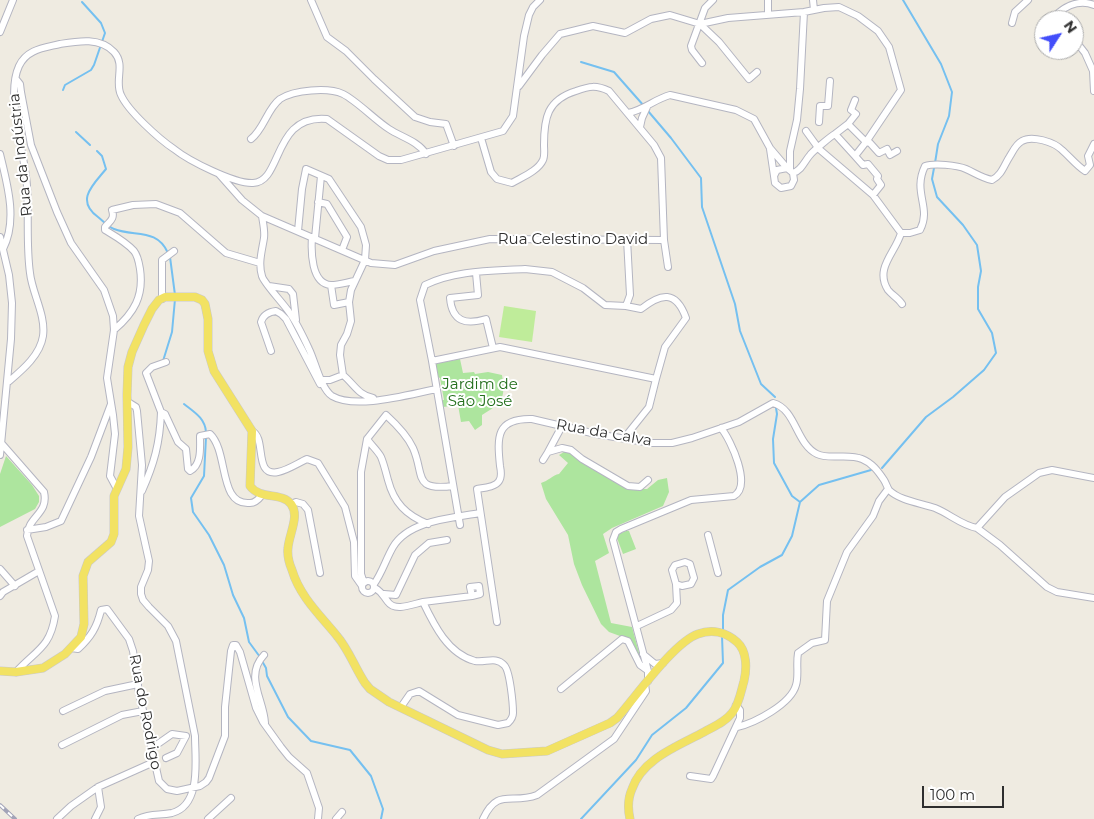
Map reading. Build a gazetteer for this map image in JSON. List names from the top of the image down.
{
  "streets": {
    "street": [
      "Rua da Indústria",
      "Rua Celestino David",
      "Rua da Calva",
      "Rua do Rodrigo"
    ]
  },
  "crossings": [
    ["Rua da Indústria", "Rua Celestino David"]
  ],
  "parks": ["Jardim de São José"],
  "scale_bar": "100 m",
  "north": "top right"
}
